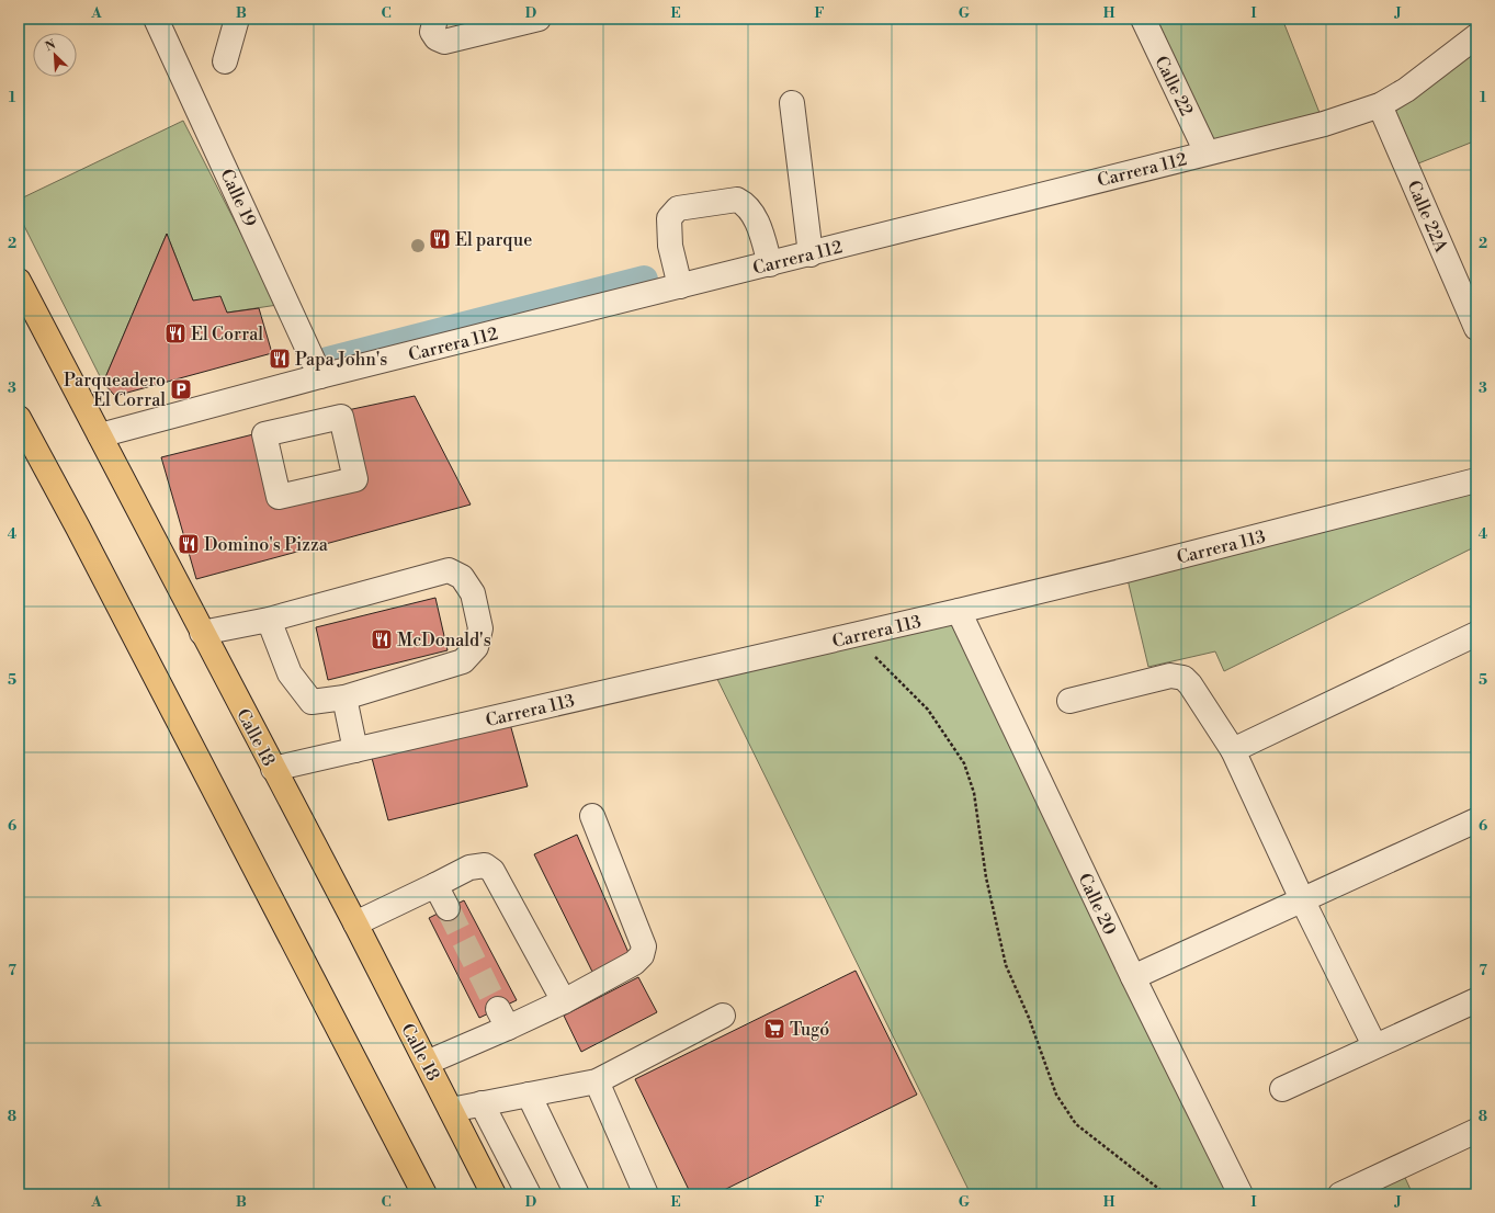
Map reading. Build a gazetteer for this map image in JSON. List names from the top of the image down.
{
  "streets": {
    "main road": ["Calle 18"],
    "street": [
      "Calle 22",
      "Carrera 112",
      "Calle 19",
      "Calle 22A",
      "Carrera 113",
      "Calle 20"
    ]
  },
  "crossings": [
    ["Calle 22", "Carrera 112"],
    ["Carrera 112", "Calle 19"],
    ["Carrera 112", "Calle 22A"],
    ["Carrera 112", "Calle 18"],
    ["Carrera 113", "Calle 18"],
    ["Carrera 113", "Calle 20"]
  ],
  "places": {
    "restaurant": [
      "El parque",
      "El Corral",
      "Papa John's",
      "Domino's Pizza",
      "McDonald's"
    ],
    "parking": ["Parqueadero El Corral"],
    "supermarket": ["Tugó"]
  },
  "north": "top left",
  "grid": {
    "columns": [
      "A",
      "B",
      "C",
      "D",
      "E",
      "F",
      "G",
      "H",
      "I",
      "J"
    ],
    "rows": [
      "1",
      "2",
      "3",
      "4",
      "5",
      "6",
      "7",
      "8"
    ]
  }
}
